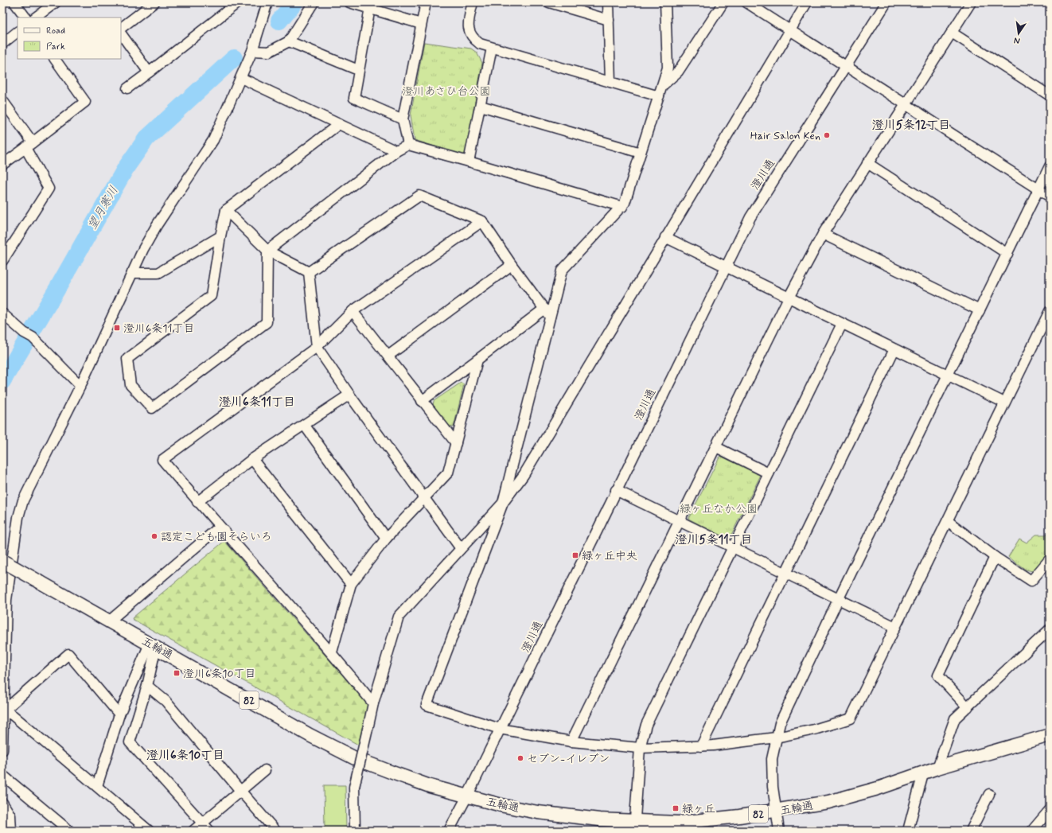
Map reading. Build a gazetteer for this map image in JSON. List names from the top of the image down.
{
  "streets": {
    "main road": ["五輪通", "82"],
    "street": ["澄川通"]
  },
  "crossings": [
    ["澄川通", "五輪通"]
  ],
  "districts": [
    "澄川5条12丁目",
    "澄川6条11丁目",
    "澄川5条11丁目",
    "澄川6条10丁目"
  ],
  "water": ["望月寒川"],
  "parks": ["澄川あさひ台公園", "緑ヶ丘なか公園"],
  "places": {
    "other": ["Hair Salon Ken", "認定こども園そらいろ", "セブン-イレブン"],
    "transit": [
      "澄川6条11丁目",
      "緑ヶ丘中央",
      "澄川6条10丁目",
      "緑ヶ丘"
    ]
  },
  "legend": ["Road", "Park"],
  "north": "bottom"
}
